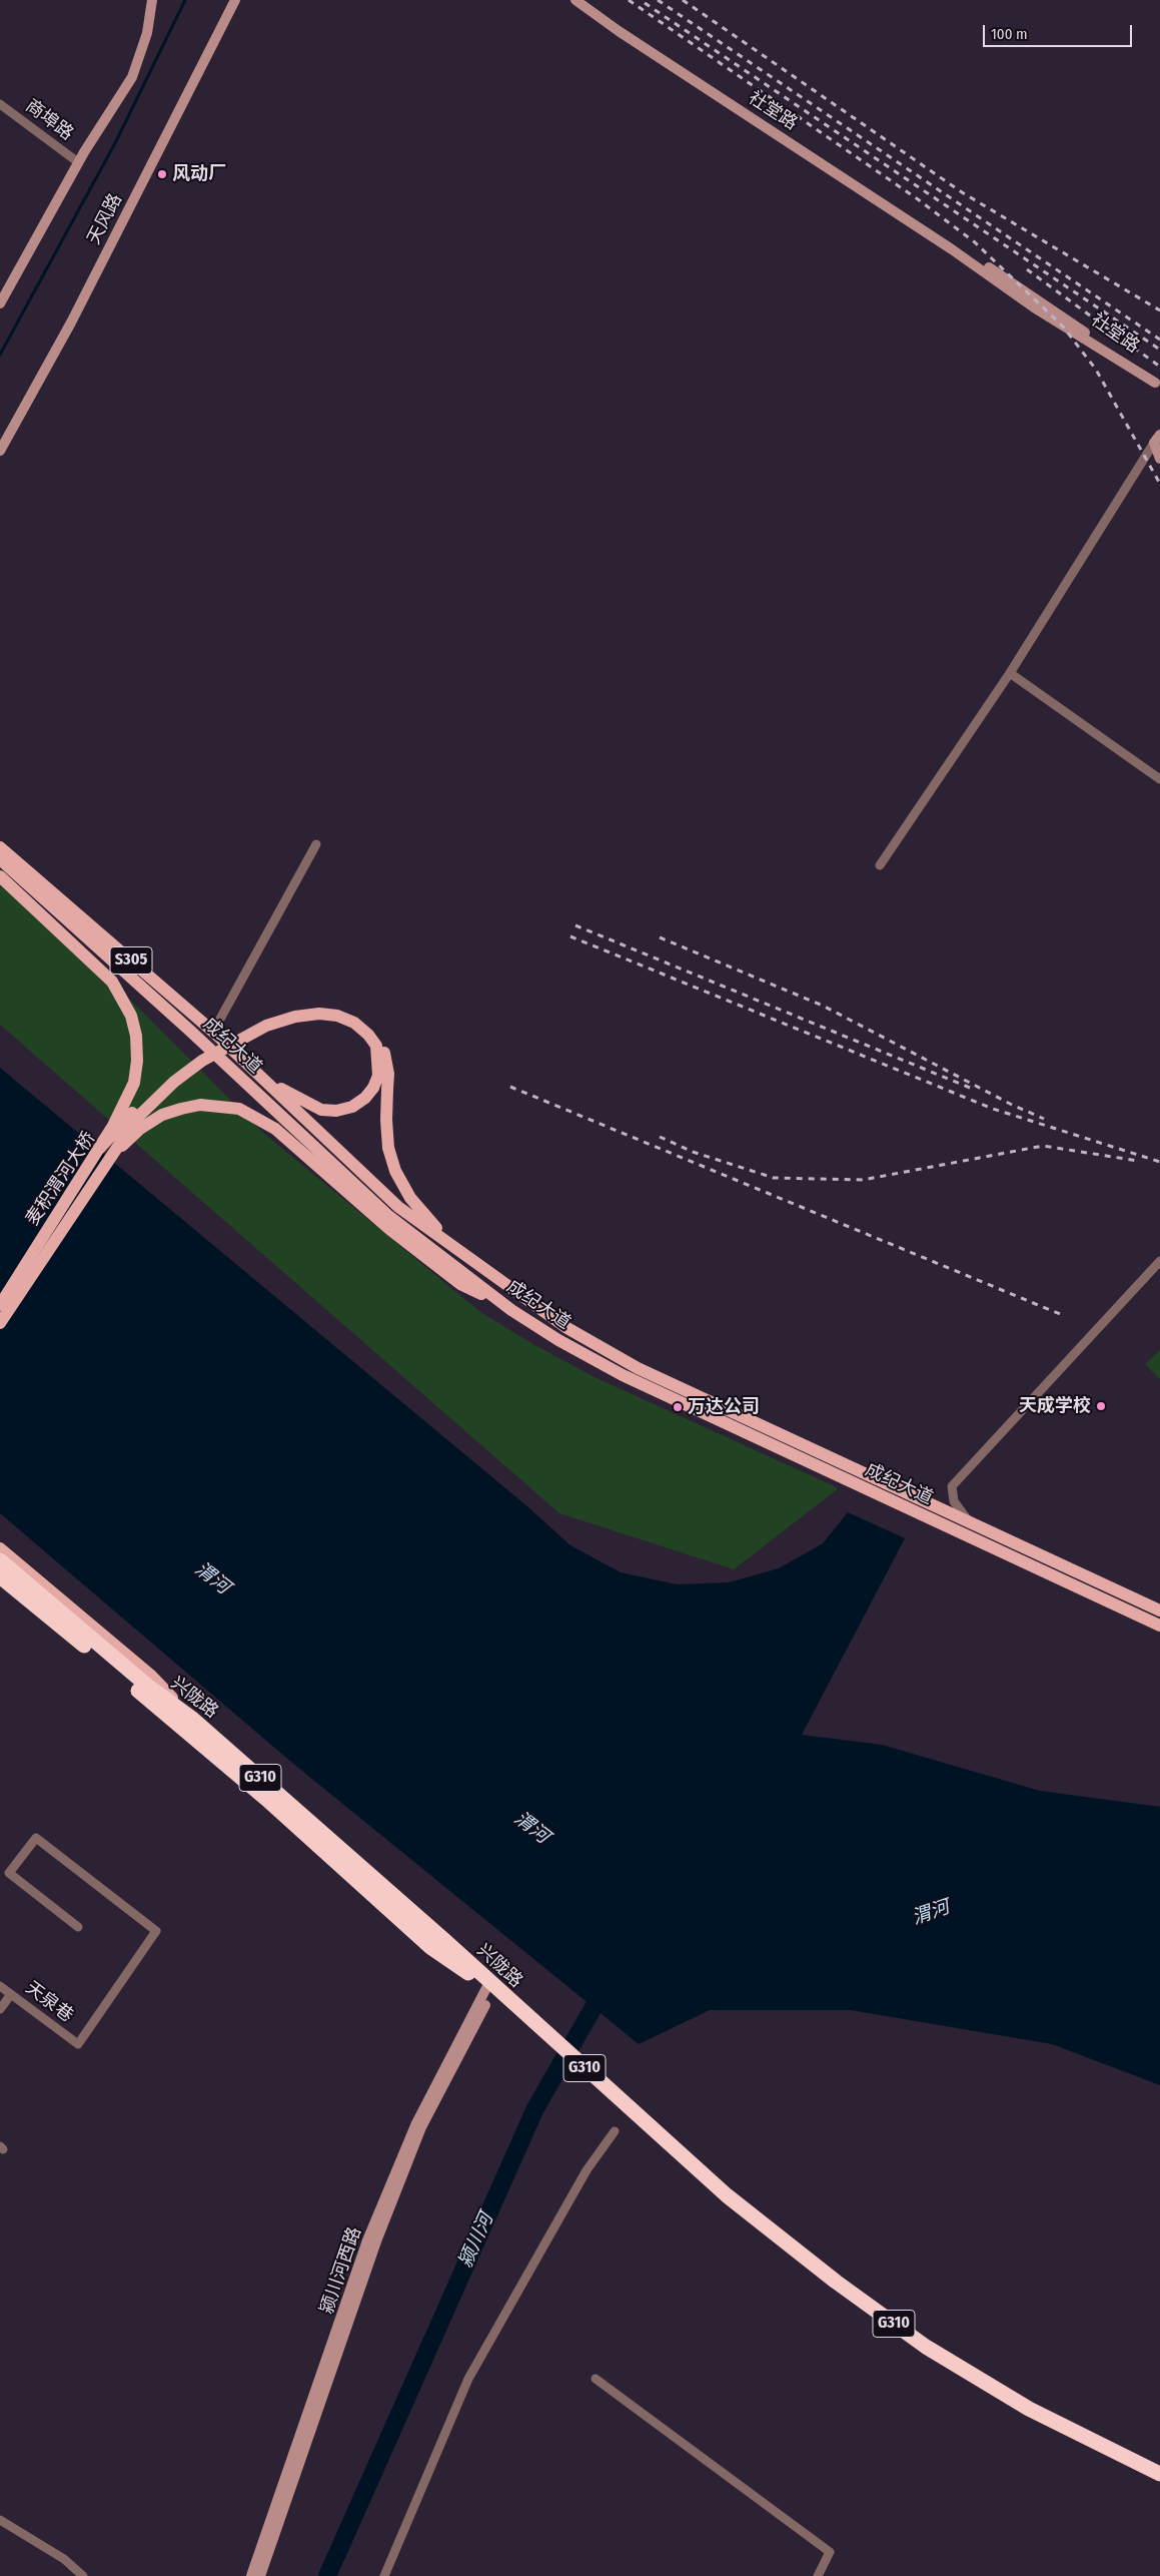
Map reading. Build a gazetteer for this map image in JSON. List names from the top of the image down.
{
  "streets": {
    "highway": ["兴陇路", "G310"],
    "main road": [
      "社堂路",
      "天风路",
      "S305",
      "成纪大道",
      "麦积渭河大桥",
      "颍川河西路"
    ],
    "street": ["商埠路", "天泉巷"]
  },
  "crossings": [
    ["成纪大道", "麦积渭河大桥"],
    ["兴陇路", "G310"],
    ["兴陇路", "颍川河西路"]
  ],
  "water": ["渭河", "颍川河"],
  "places": ["风动厂", "天成学校", "万达公司"],
  "scale_bar": "100 m"
}
